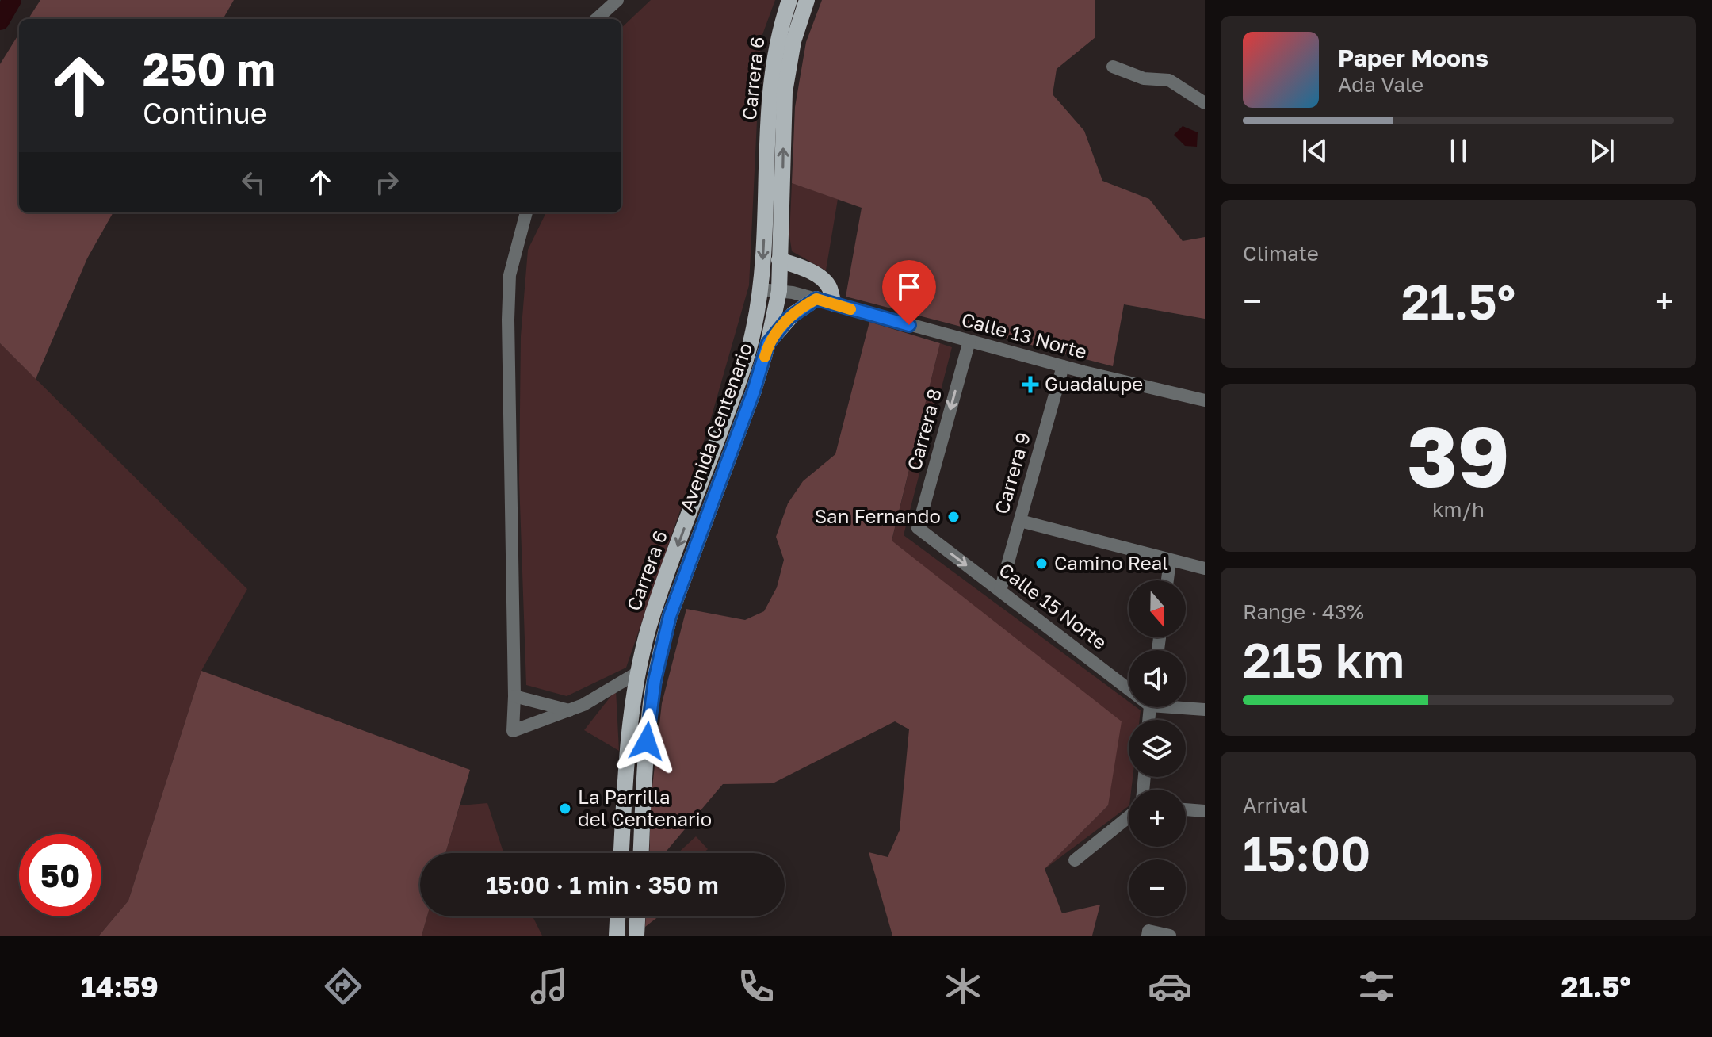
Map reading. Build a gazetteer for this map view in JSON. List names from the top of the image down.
{
  "streets": {
    "main road": ["Carrera 6", "Avenida Centenario"],
    "street": [
      "Calle 13 Norte",
      "Carrera 8",
      "Carrera 9",
      "Calle 15 Norte"
    ]
  },
  "crossings": [
    ["Carrera 6", "Calle 13 Norte"],
    ["Calle 13 Norte", "Avenida Centenario"],
    ["Calle 13 Norte", "Carrera 8"],
    ["Calle 13 Norte", "Carrera 9"],
    ["Carrera 8", "Calle 15 Norte"],
    ["Carrera 9", "Calle 15 Norte"]
  ],
  "one_way": ["Carrera 6", "Carrera 8", "Calle 15 Norte"],
  "places": {
    "health": ["Guadalupe"],
    "other": ["San Fernando", "Camino Real", "La Parrilla del Centenario"]
  },
  "north": "bottom",
  "page": {
    "turn": ["250 m", "Continue"],
    "song": ["Paper Moons", "Ada Vale"],
    "tile": [
      "Climate",
      ["39", "km/h"],
      ["Range · 43%", "215 km"],
      ["Arrival", "15:00"]
    ],
    "heat": ["−", "21.5°", "+"],
    "map_buttons": ["+", "−"],
    "limit": "50",
    "trip": "15:00 · 1 min · 350 m",
    "tabs": ["14:59", "21.5°"]
  }
}
